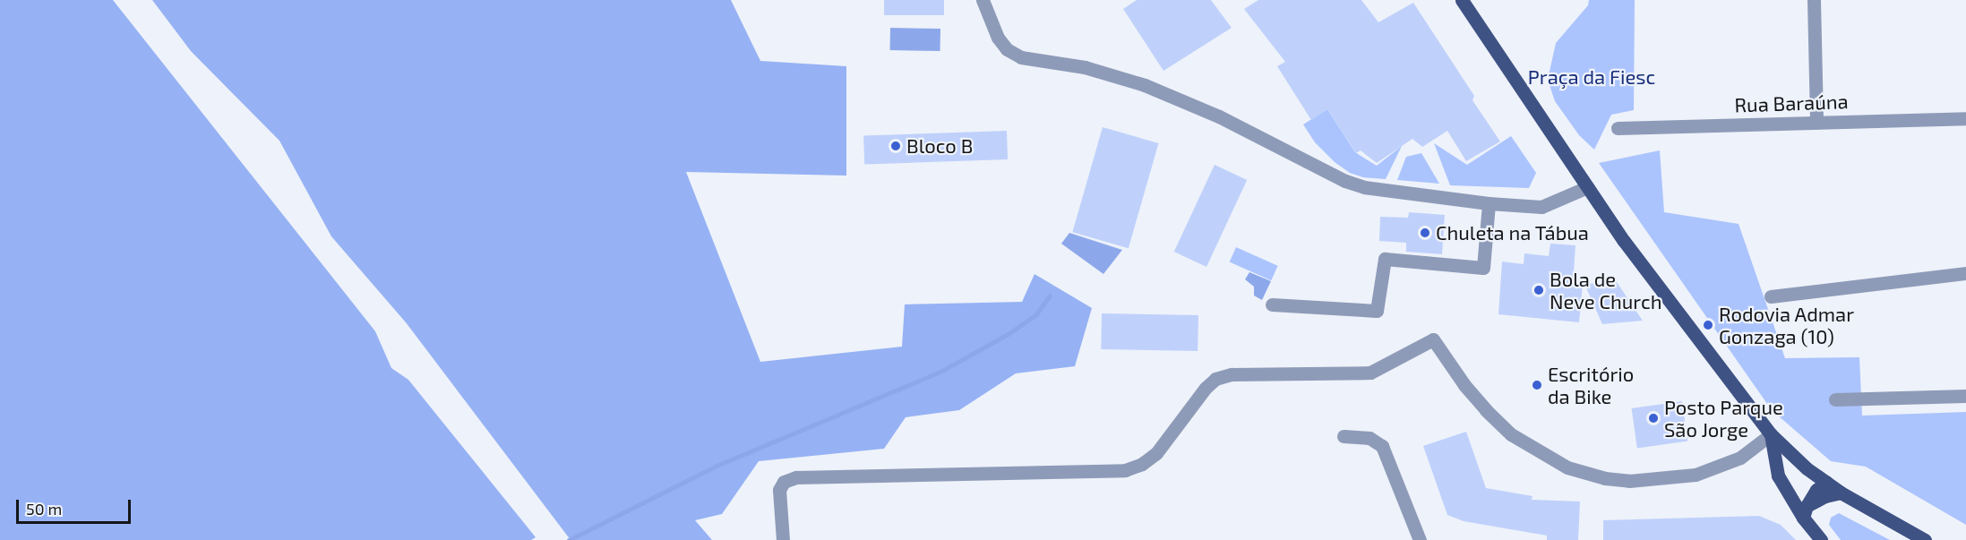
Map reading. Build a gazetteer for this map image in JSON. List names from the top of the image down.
{
  "streets": {
    "street": ["Rua Baraúna"]
  },
  "parks": ["Praça da Fiesc"],
  "places": [
    "Bloco B",
    "Chuleta na Tábua",
    "Bola de Neve Church",
    "Rodovia Admar Gonzaga (10)",
    "Escritório da Bike",
    "Posto Parque São Jorge"
  ],
  "scale_bar": "50 m"
}
